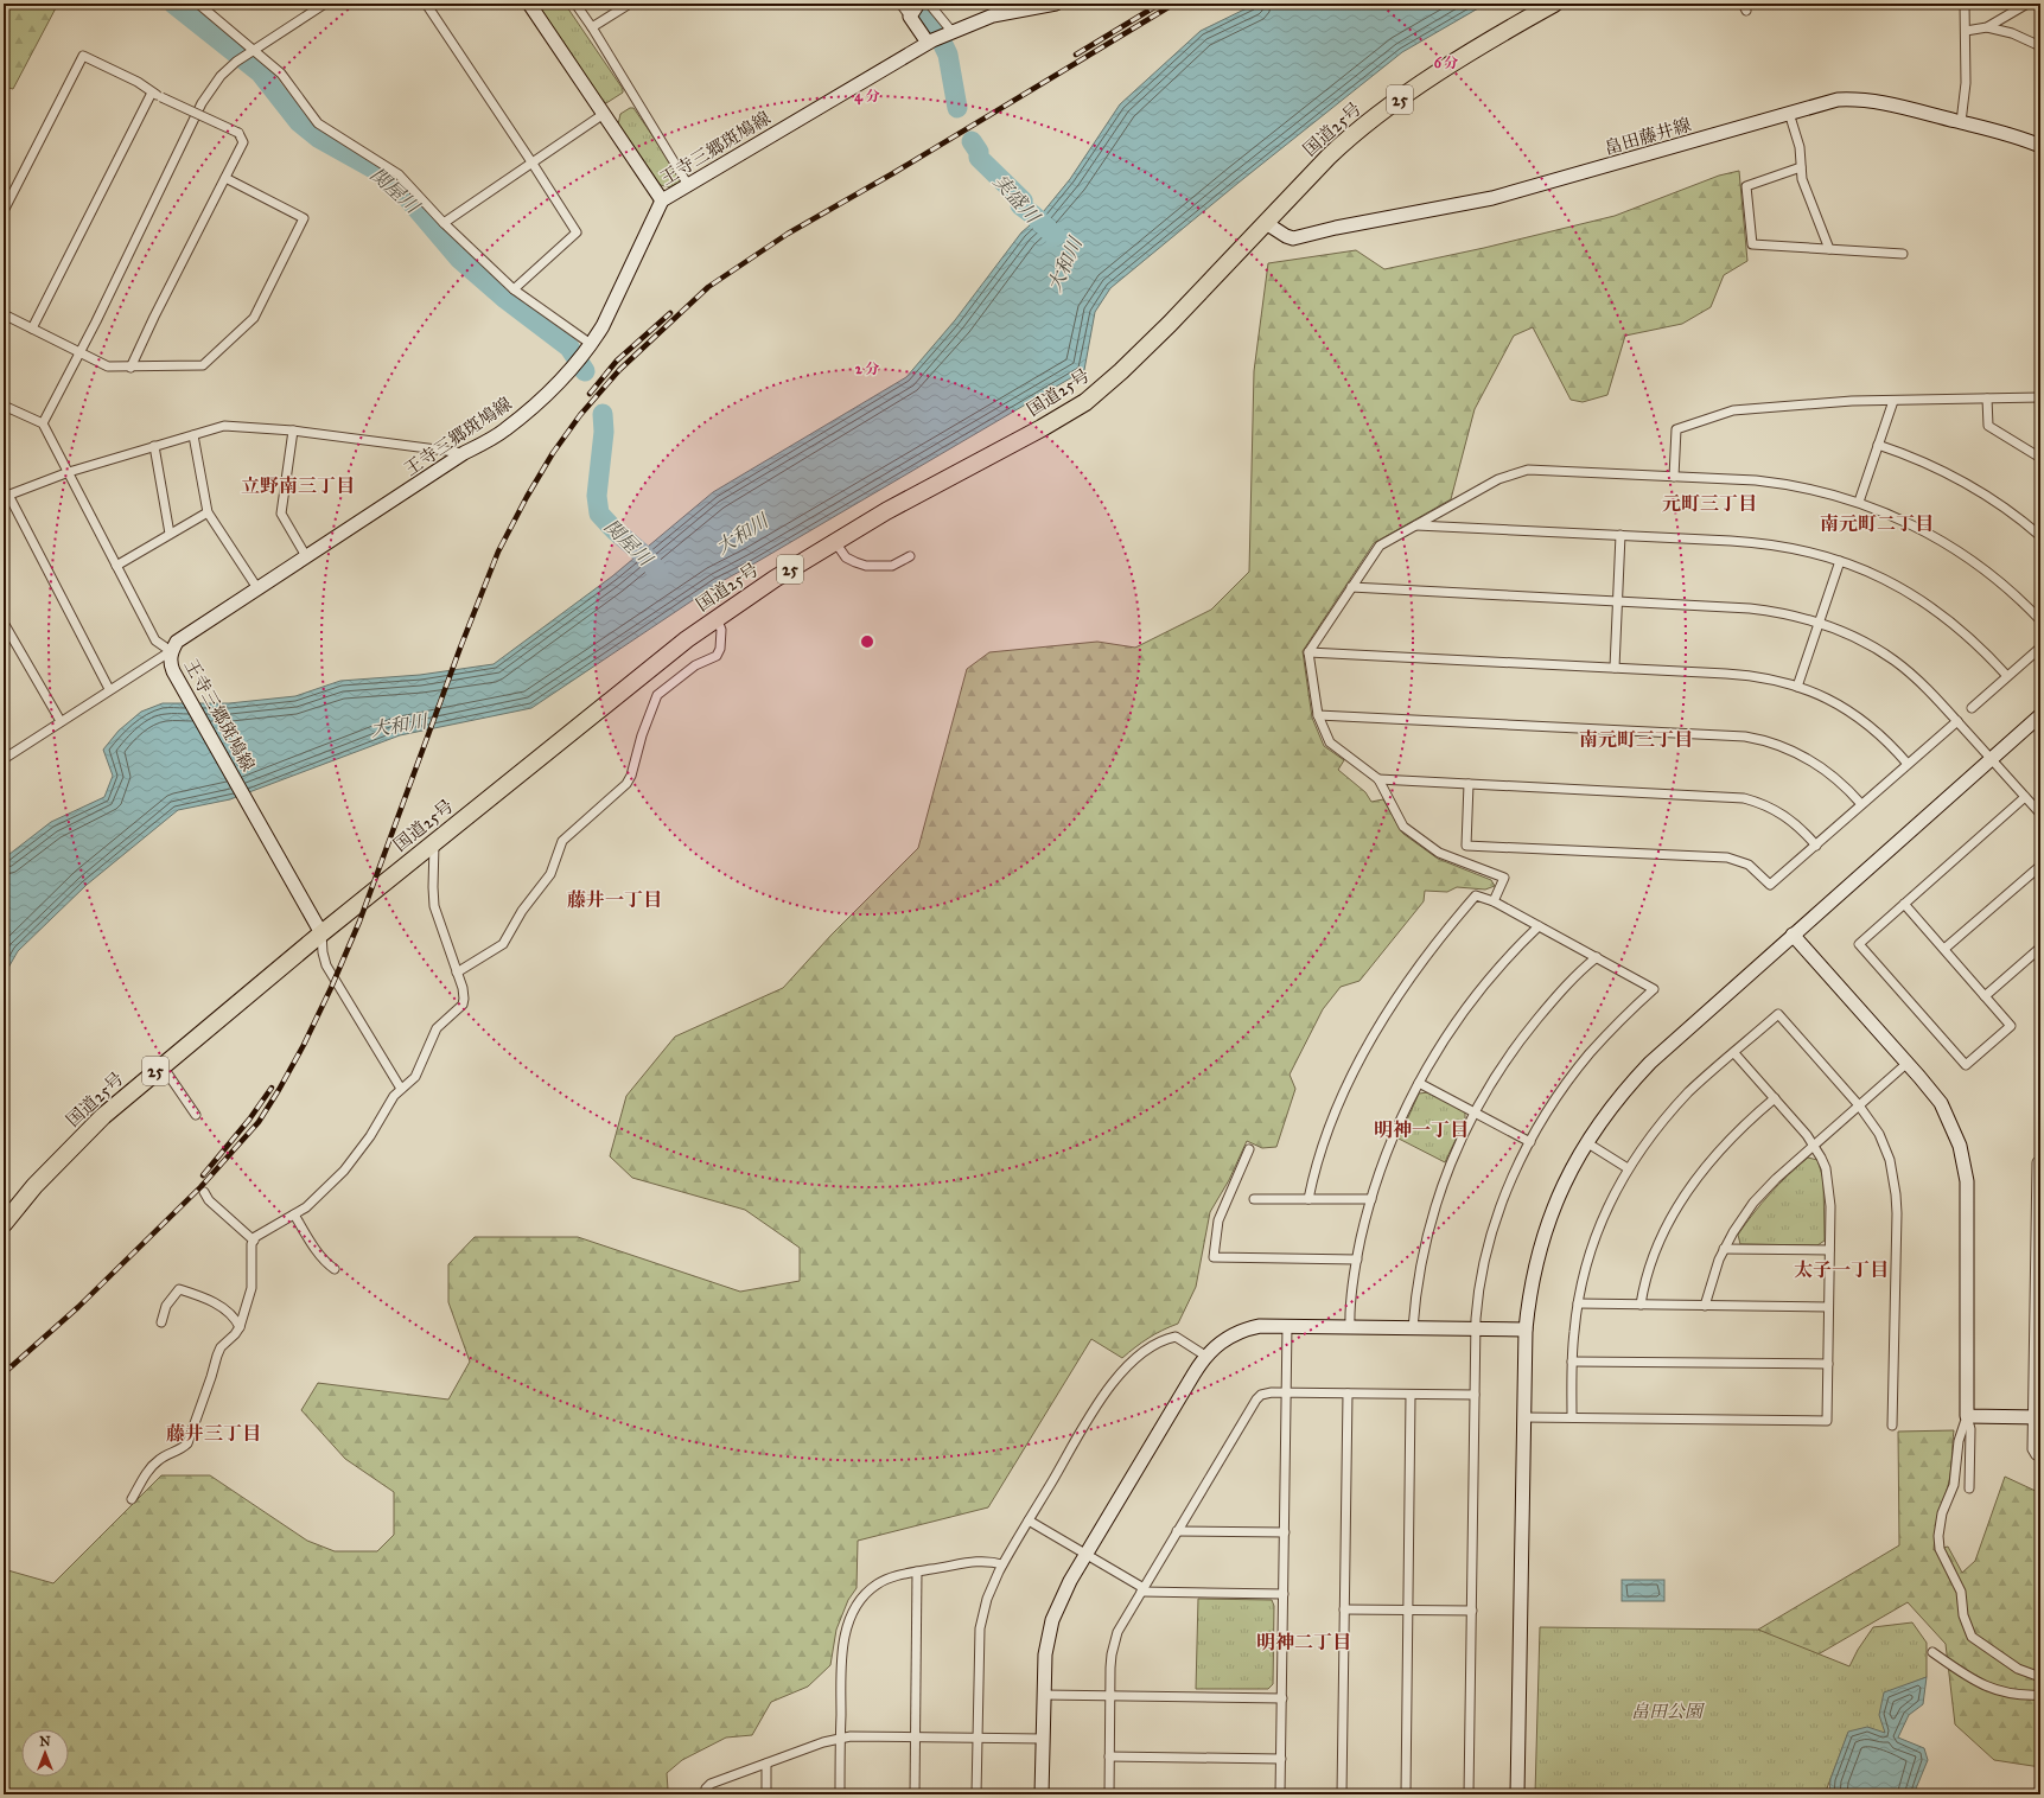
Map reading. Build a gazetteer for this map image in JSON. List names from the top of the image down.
{
  "streets": {
    "highway": ["25", "国道25号"],
    "street": ["畠田藤井線", "王寺三郷斑鳩線"]
  },
  "crossings": [
    ["国道25号", "畠田藤井線"],
    ["国道25号", "王寺三郷斑鳩線"]
  ],
  "districts": [
    "立野南三丁目",
    "元町三丁目",
    "南元町二丁目",
    "南元町三丁目",
    "藤井一丁目",
    "明神一丁目",
    "太子一丁目",
    "藤井三丁目",
    "明神二丁目"
  ],
  "water": ["関屋川", "実盛川", "大和川"],
  "parks": ["畠田公園"],
  "north": "top",
  "rings": ["6 分", "4 分", "2 分"]
}
